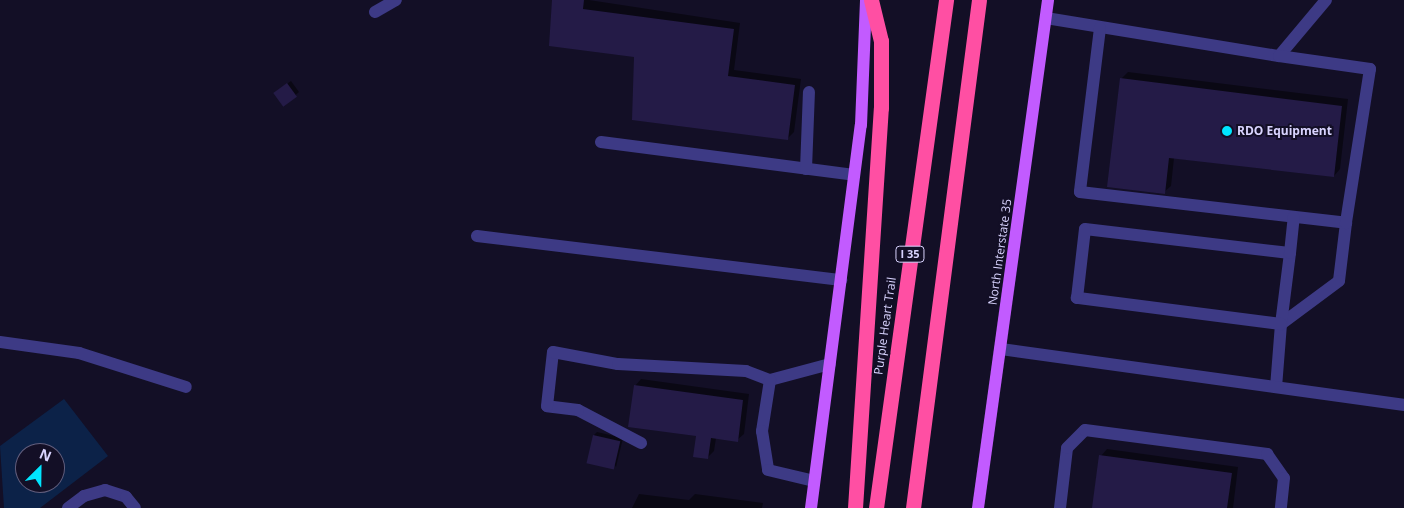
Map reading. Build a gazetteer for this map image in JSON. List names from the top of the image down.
{
  "streets": {
    "highway": ["I 35", "Purple Heart Trail"],
    "main road": ["North Interstate 35"]
  },
  "places": ["RDO Equipment"],
  "north": "top right"
}
